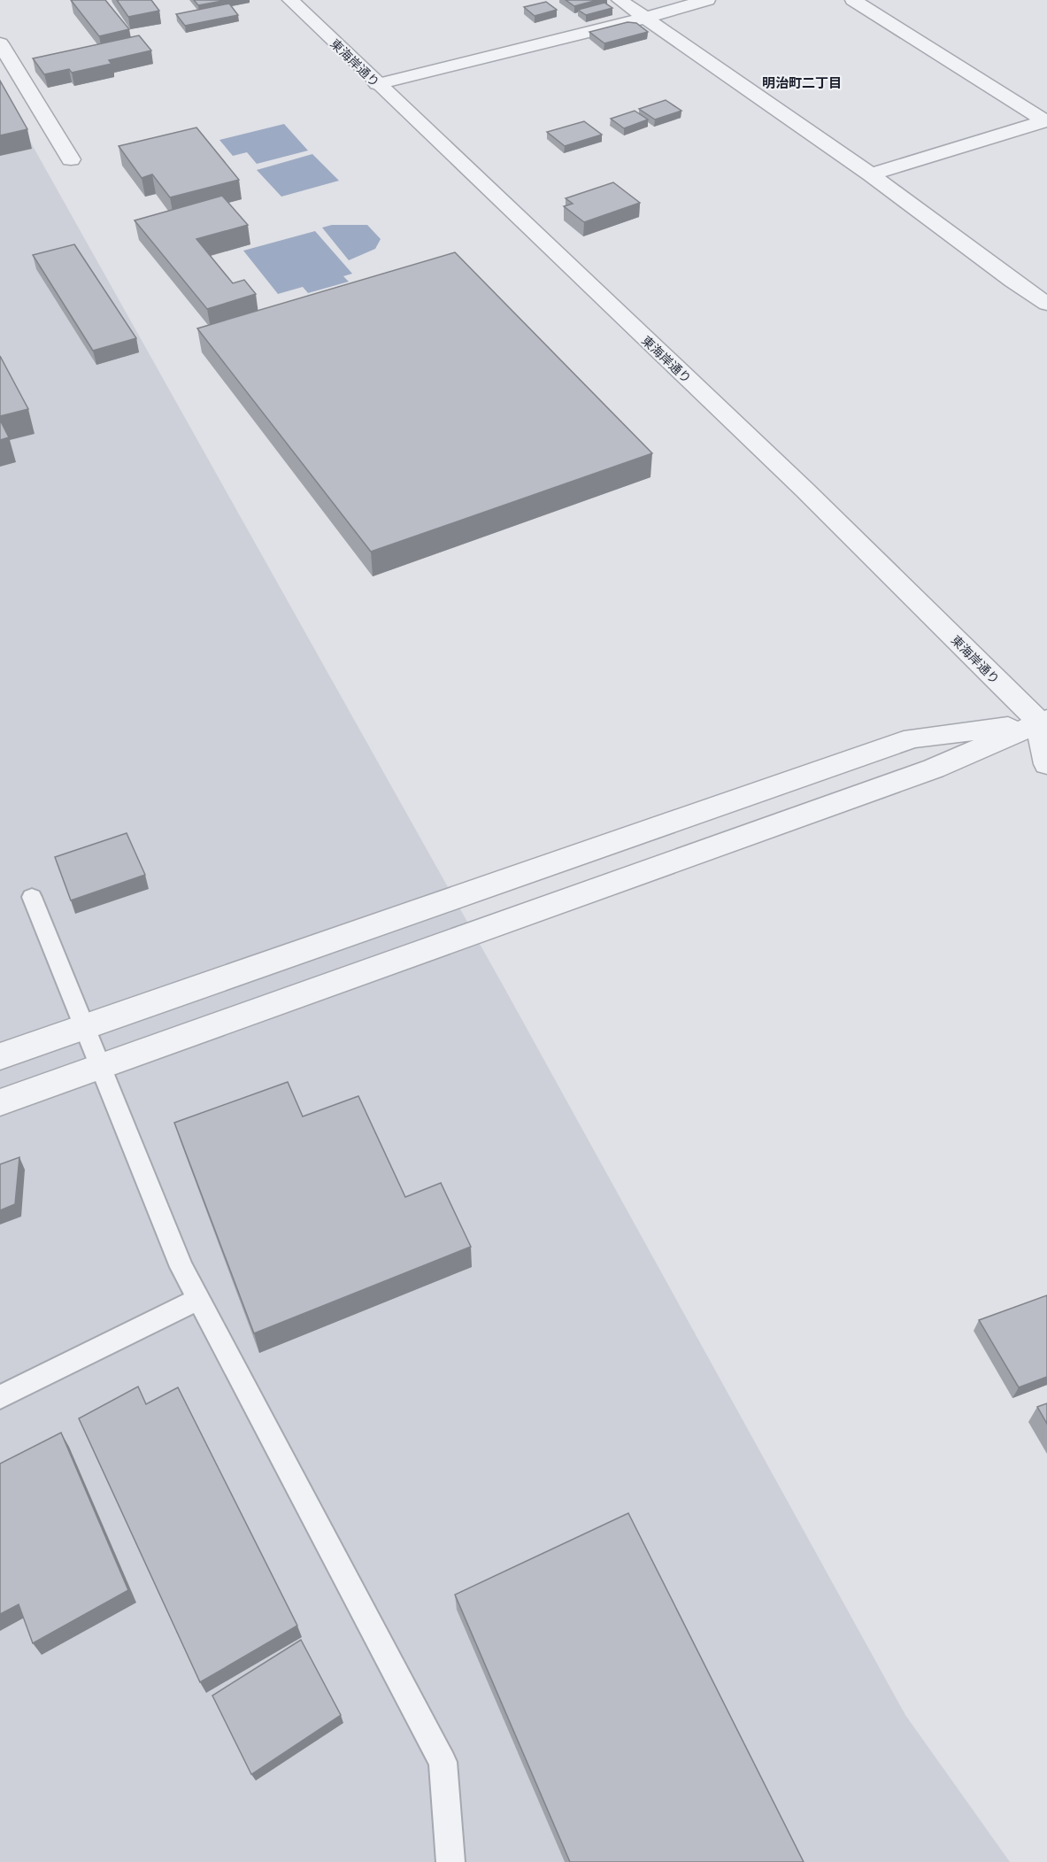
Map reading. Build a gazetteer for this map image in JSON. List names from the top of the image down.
{
  "streets": {
    "street": ["東海岸通り"]
  },
  "districts": ["明治町二丁目"]
}
